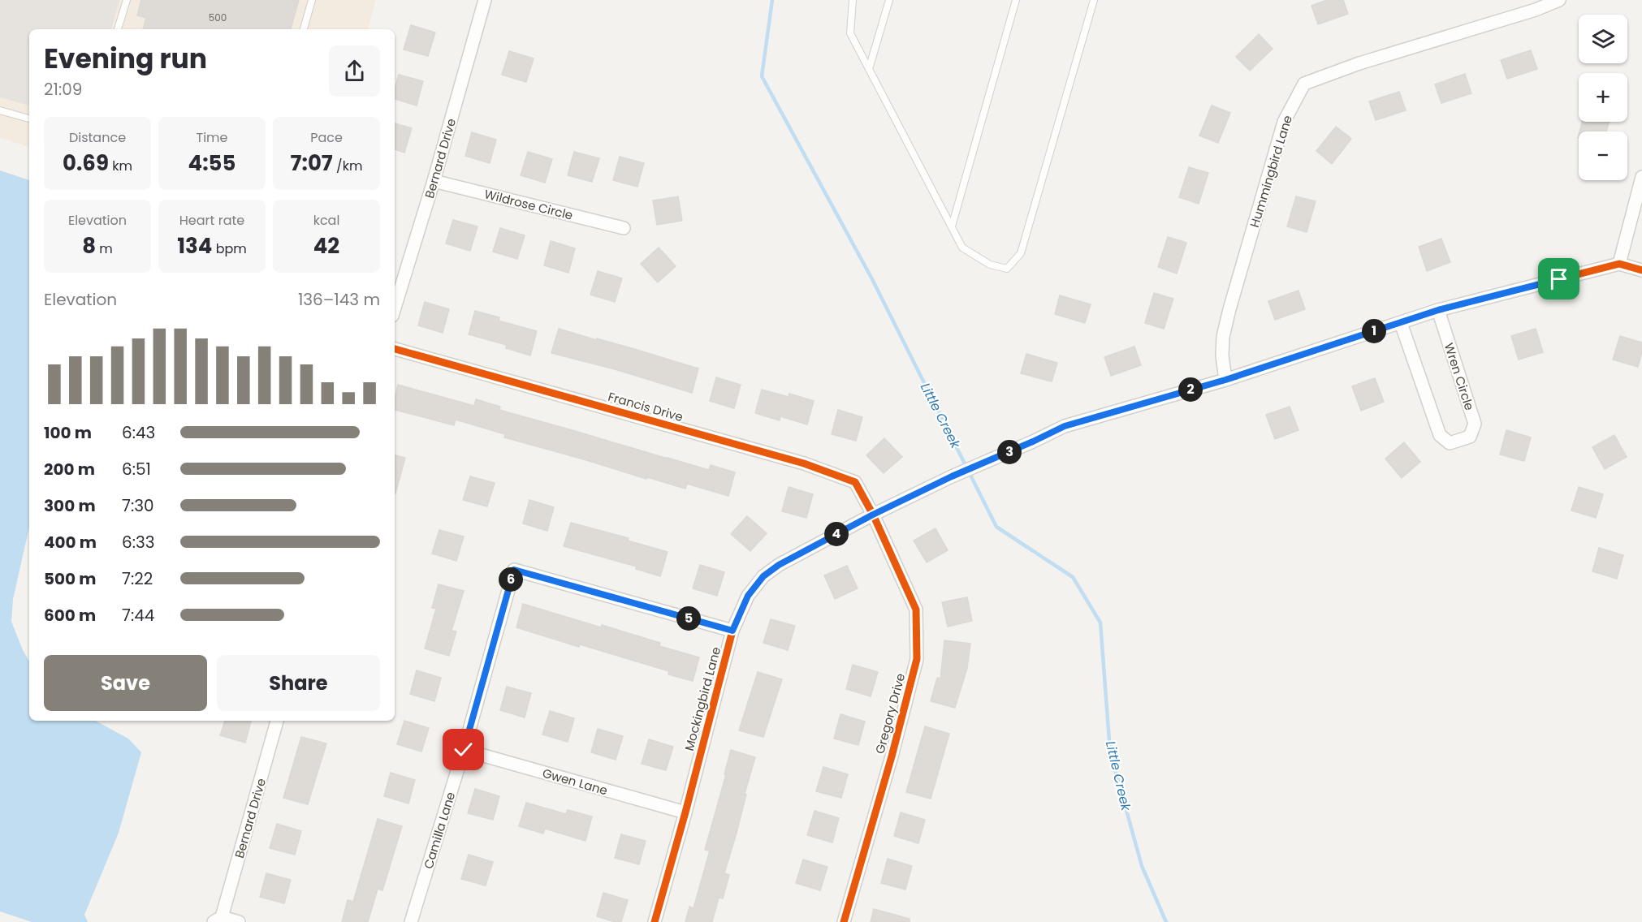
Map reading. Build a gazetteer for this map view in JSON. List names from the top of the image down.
{
  "streets": {
    "street": [
      "Bernard Drive",
      "Hummingbird Lane",
      "Wildrose Circle",
      "Wren Circle",
      "Francis Drive",
      "Mockingbird Lane",
      "Gregory Drive",
      "Gwen Lane",
      "Camilla Lane"
    ]
  },
  "crossings": [
    ["Bernard Drive", "Wildrose Circle"],
    ["Hummingbird Lane", "Mockingbird Lane"],
    ["Wren Circle", "Mockingbird Lane"],
    ["Francis Drive", "Mockingbird Lane"],
    ["Francis Drive", "Gregory Drive"],
    ["Mockingbird Lane", "Gregory Drive"],
    ["Mockingbird Lane", "Gwen Lane"],
    ["Mockingbird Lane", "Camilla Lane"],
    ["Gwen Lane", "Camilla Lane"]
  ],
  "water": ["Little Creek"],
  "house_numbers": ["500"],
  "page": {
    "map_buttons": ["+", "−"],
    "heading": ["Evening run", "21:09"],
    "stats": [
      ["Distance", "0.69 km"],
      ["Time", "4:55"],
      ["Pace", "7:07 /km"],
      ["Elevation", "8 m"],
      ["Heart rate", "134 bpm"],
      ["kcal", "42"]
    ],
    "chart": ["Elevation", "136–143 m"],
    "pins": [
      "1",
      "2",
      "3",
      "4",
      "6",
      "5"
    ],
    "list": [
      {
        "name": "100 m",
        "note": "6:43"
      },
      {
        "name": "200 m",
        "note": "6:51"
      },
      {
        "name": "300 m",
        "note": "7:30"
      },
      {
        "name": "400 m",
        "note": "6:33"
      },
      {
        "name": "500 m",
        "note": "7:22"
      },
      {
        "name": "600 m",
        "note": "7:44"
      }
    ],
    "buttons": ["Save", "Share"]
  }
}
